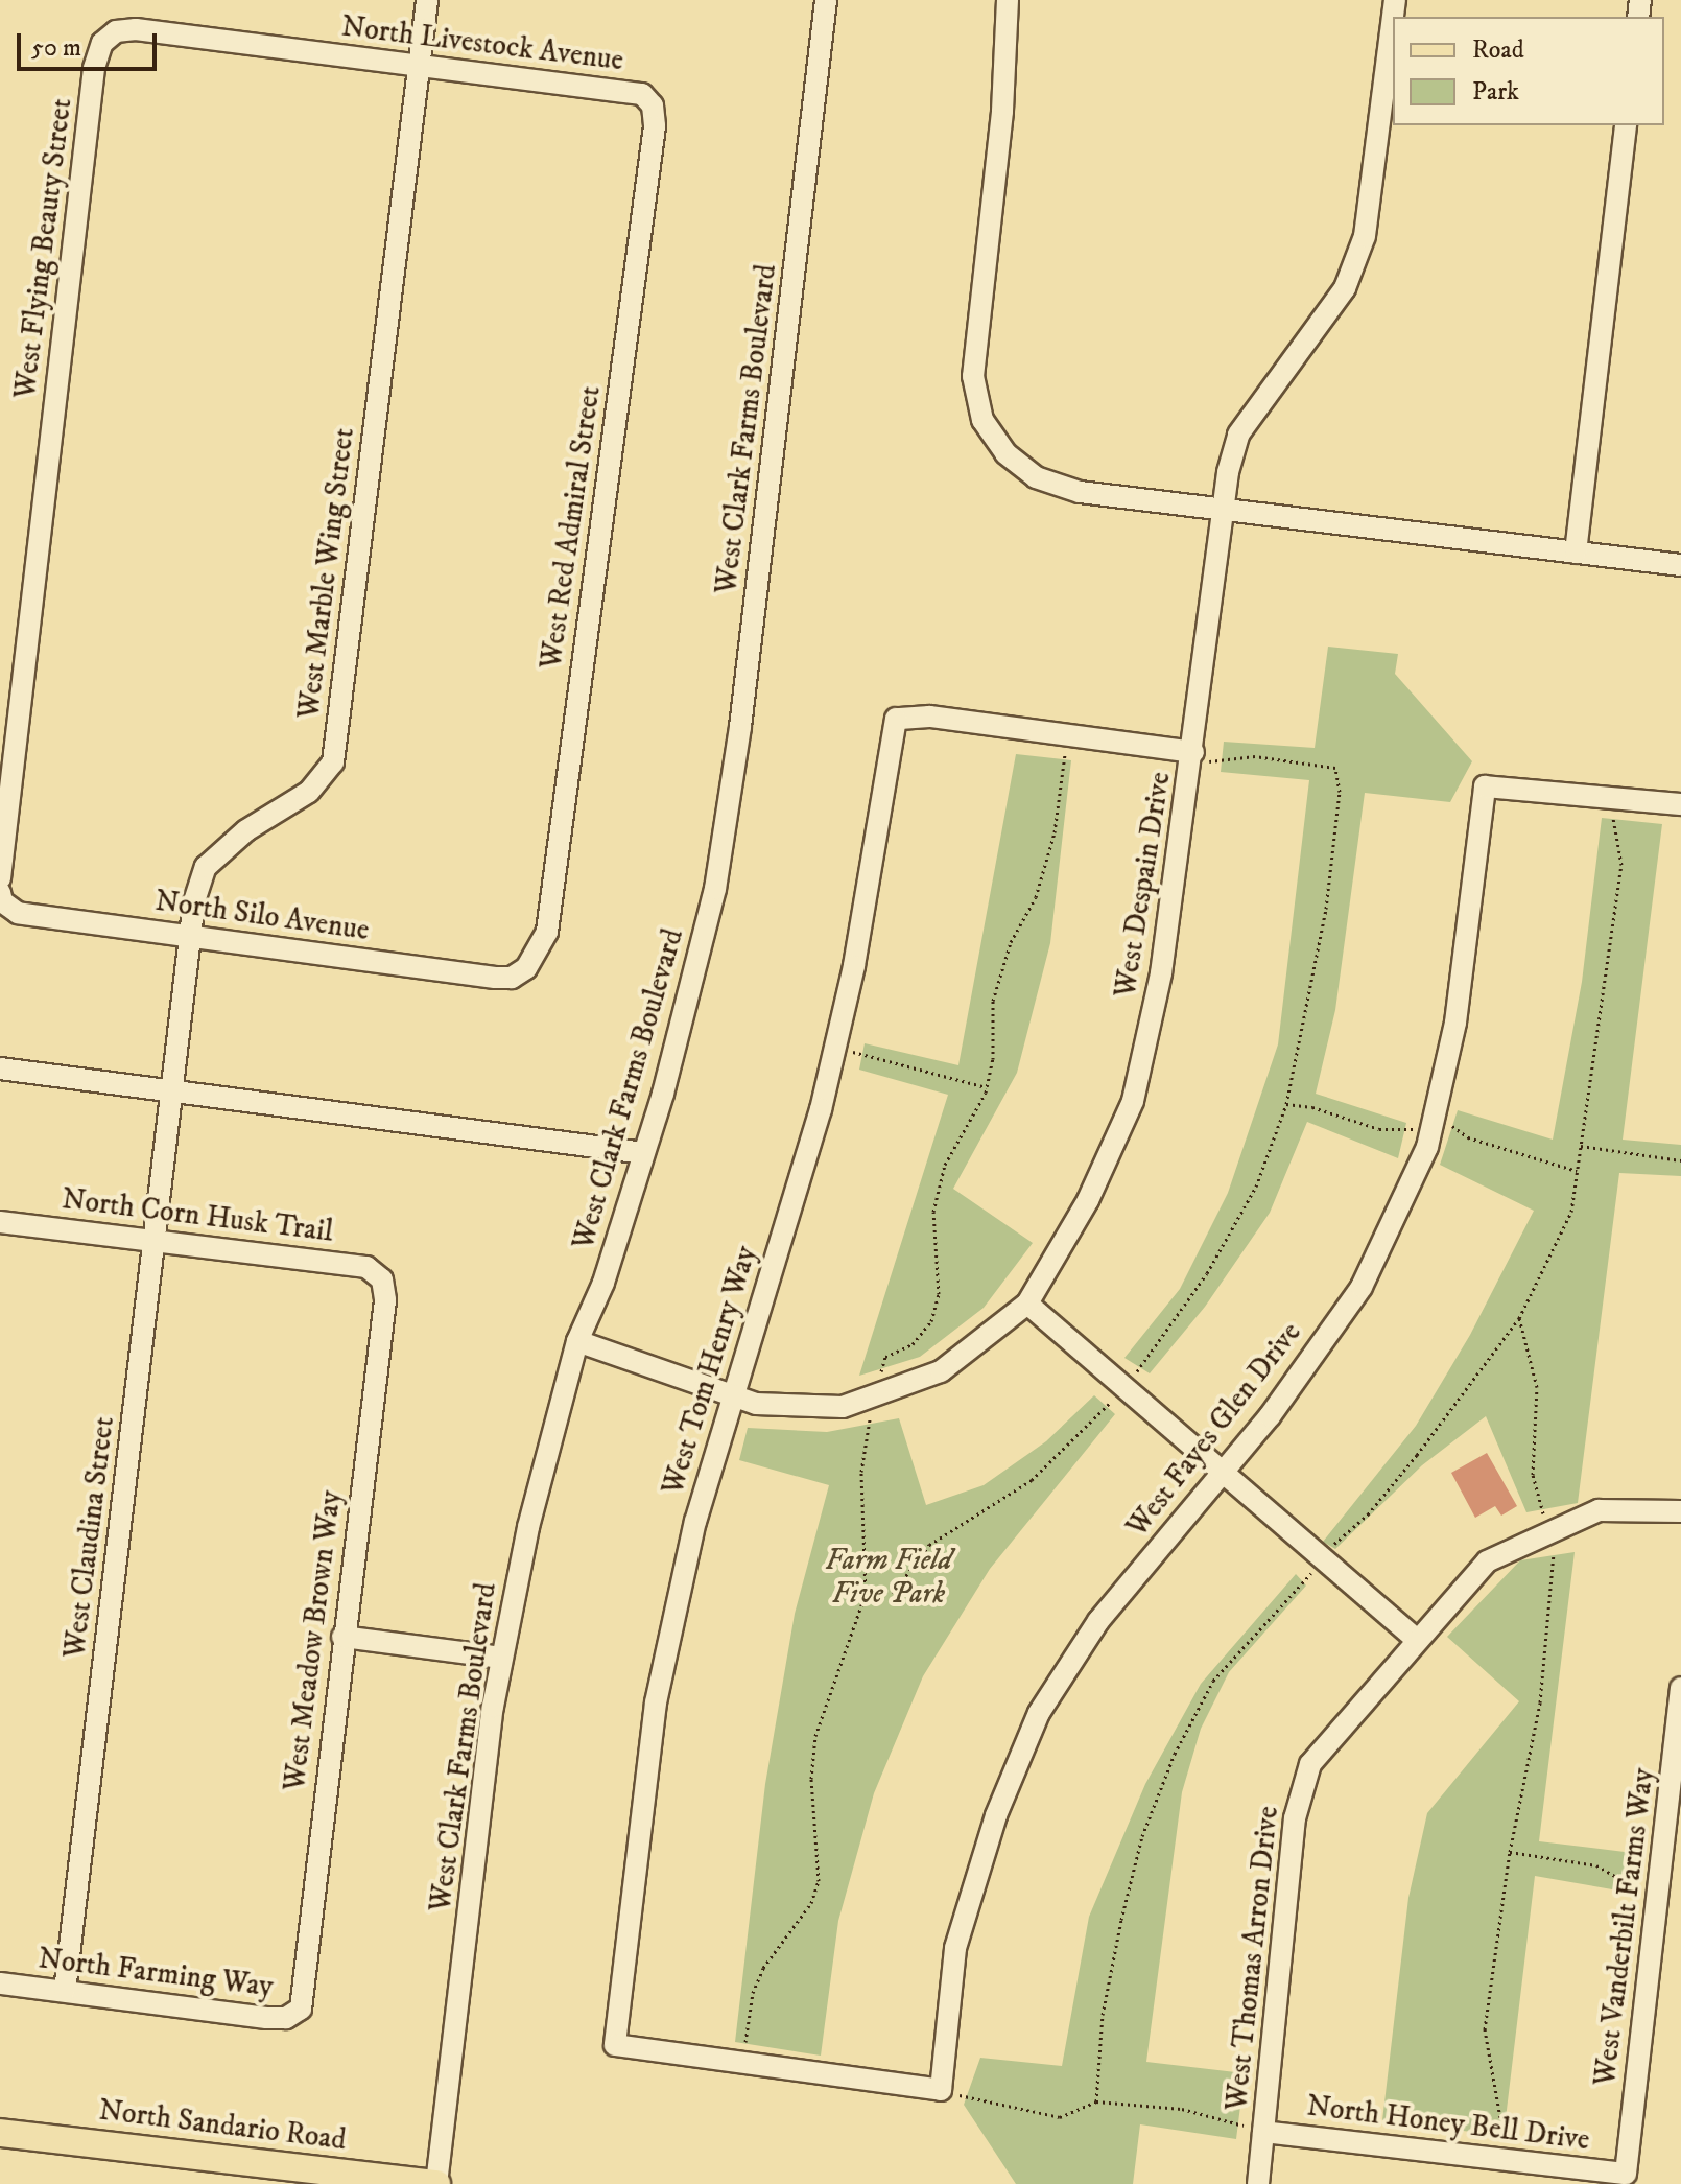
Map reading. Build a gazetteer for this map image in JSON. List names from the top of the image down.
{
  "streets": {
    "main road": ["North Sandario Road"],
    "street": [
      "North Livestock Avenue",
      "West Flying Beauty Street",
      "West Clark Farms Boulevard",
      "West Red Admiral Street",
      "West Marble Wing Street",
      "West Despain Drive",
      "North Silo Avenue",
      "North Corn Husk Trail",
      "West Tom Henry Way",
      "West Fayes Glen Drive",
      "West Claudina Street",
      "West Meadow Brown Way",
      "West Vanderbilt Farms Way",
      "West Thomas Arron Drive",
      "North Farming Way",
      "North Honey Bell Drive"
    ]
  },
  "crossings": [
    ["North Livestock Avenue", "West Flying Beauty Street"],
    ["North Livestock Avenue", "West Red Admiral Street"],
    ["North Livestock Avenue", "West Marble Wing Street"],
    ["West Clark Farms Boulevard", "West Despain Drive"],
    ["West Clark Farms Boulevard", "North Sandario Road"],
    ["West Red Admiral Street", "North Silo Avenue"],
    ["West Marble Wing Street", "North Silo Avenue"],
    ["West Marble Wing Street", "West Claudina Street"],
    ["West Despain Drive", "West Tom Henry Way"],
    ["North Corn Husk Trail", "West Claudina Street"],
    ["North Corn Husk Trail", "West Meadow Brown Way"],
    ["West Tom Henry Way", "West Fayes Glen Drive"],
    ["West Claudina Street", "North Farming Way"],
    ["West Meadow Brown Way", "North Farming Way"],
    ["West Vanderbilt Farms Way", "North Honey Bell Drive"],
    ["West Thomas Arron Drive", "North Honey Bell Drive"]
  ],
  "parks": ["Farm Field Five Park"],
  "legend": ["Road", "Park"],
  "scale_bar": "50 m"
}
